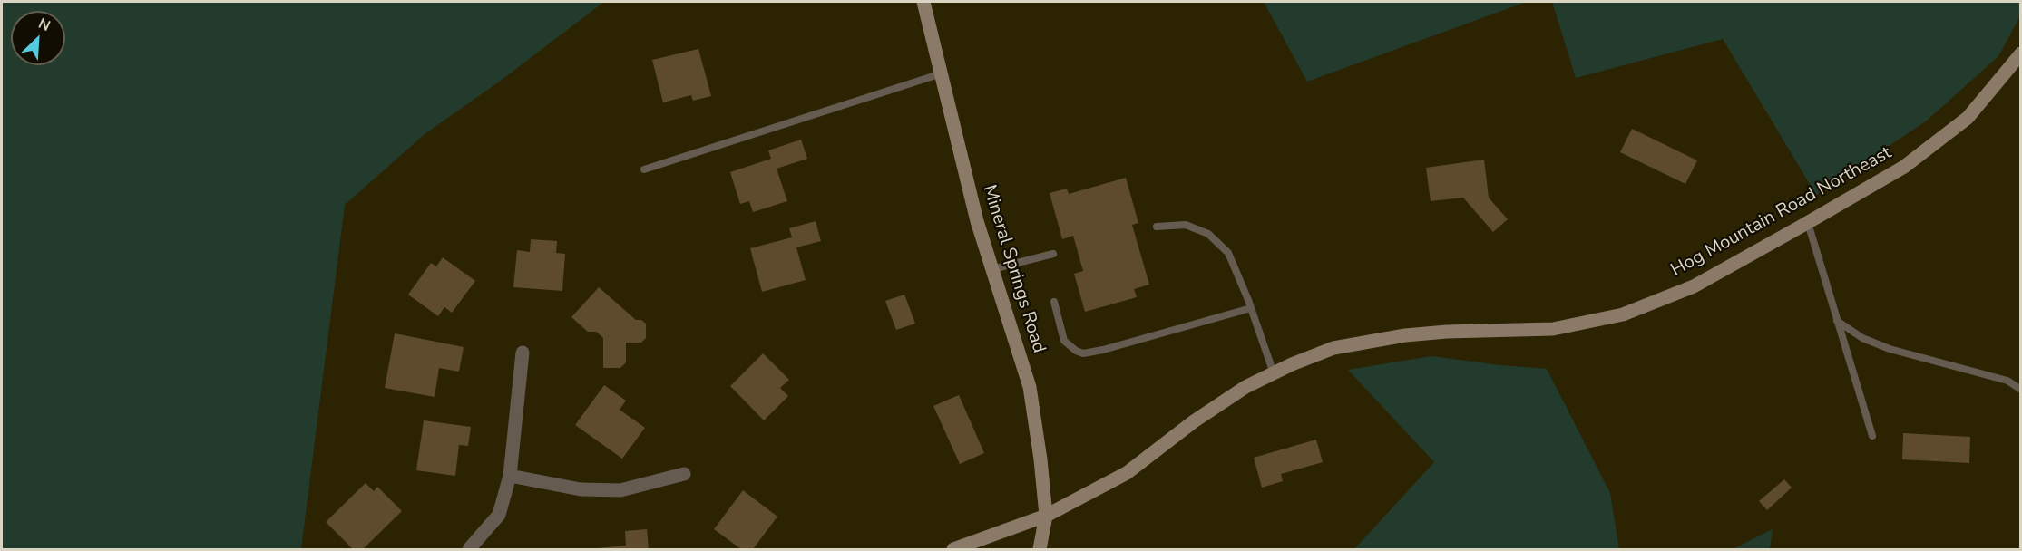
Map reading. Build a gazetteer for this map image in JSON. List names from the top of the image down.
{
  "streets": {
    "street": ["Hog Mountain Road Northeast", "Mineral Springs Road"]
  },
  "crossings": [
    ["Hog Mountain Road Northeast", "Mineral Springs Road"]
  ],
  "north": "top right"
}
